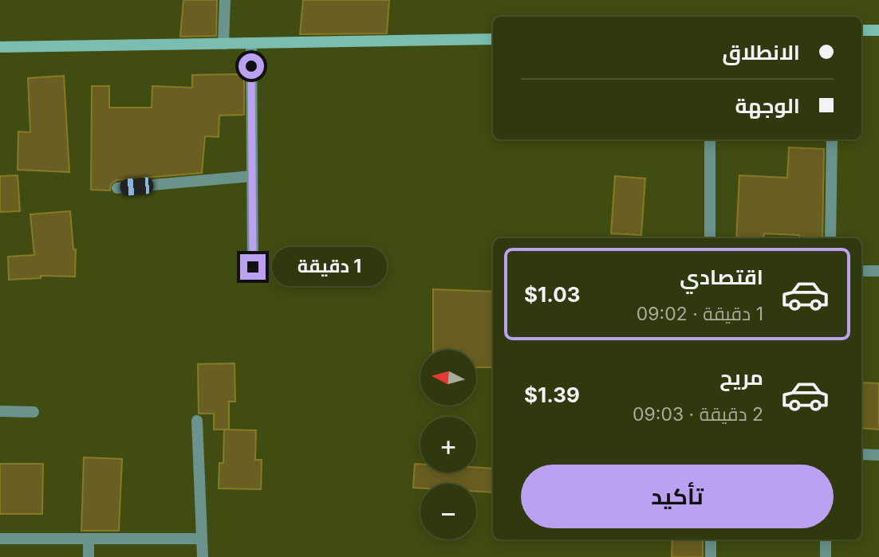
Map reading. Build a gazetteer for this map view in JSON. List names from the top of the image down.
{
  "north": "left",
  "page": {
    "banner": ["الانطلاق", "الوجهة"],
    "bubble": "1 دقيقة",
    "list": [
      {
        "name": "اقتصادي",
        "note": "1 دقيقة · 09:02",
        "value": "$1.03"
      },
      {
        "name": "مريح",
        "note": "2 دقيقة · 09:03",
        "value": "$1.39"
      }
    ],
    "map_buttons": ["+", "−"],
    "buttons": "تأكيد"
  }
}
